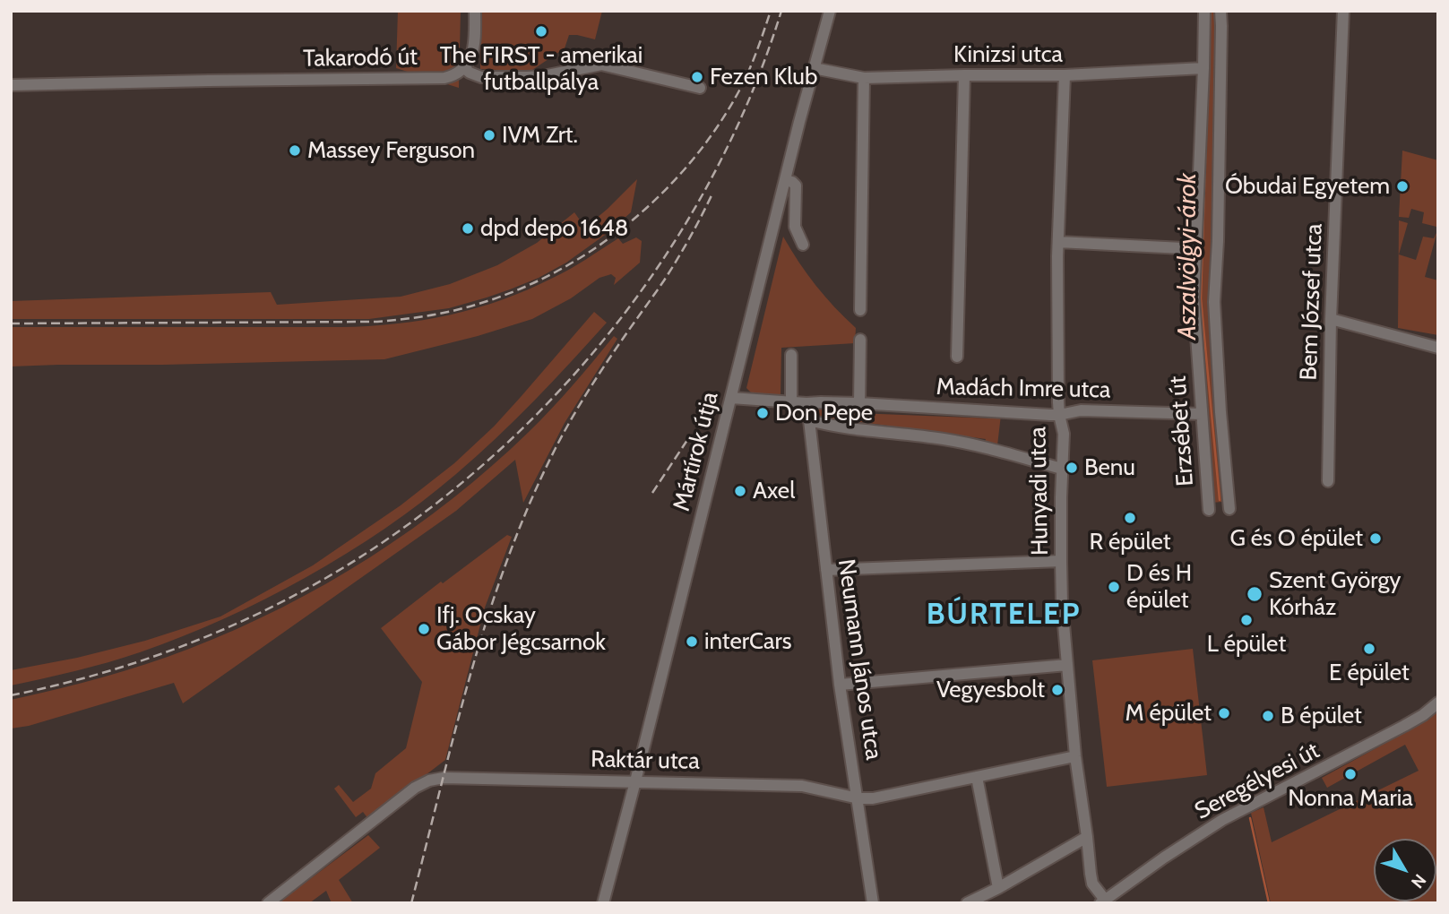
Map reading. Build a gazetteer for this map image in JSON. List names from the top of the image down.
{
  "streets": {
    "street": [
      "Kinizsi utca",
      "Takarodó út",
      "Bem József utca",
      "Madách Imre utca",
      "Erzsébet út",
      "Mártírok útja",
      "Hunyadi utca",
      "Neumann János utca",
      "Raktár utca",
      "Seregélyesi út"
    ]
  },
  "crossings": [
    ["Kinizsi utca", "Erzsébet út"],
    ["Kinizsi utca", "Mártírok útja"],
    ["Kinizsi utca", "Hunyadi utca"],
    ["Madách Imre utca", "Erzsébet út"],
    ["Madách Imre utca", "Mártírok útja"],
    ["Madách Imre utca", "Hunyadi utca"],
    ["Mártírok útja", "Raktár utca"],
    ["Hunyadi utca", "Raktár utca"],
    ["Hunyadi utca", "Seregélyesi út"],
    ["Neumann János utca", "Raktár utca"]
  ],
  "districts": ["BÚRTELEP"],
  "water": ["Aszalvölgyi-árok"],
  "places": [
    "The FIRST - amerikai futballpálya",
    "Fezen Klub",
    "IVM Zrt.",
    "Massey Ferguson",
    "Óbudai Egyetem",
    "dpd depo 1648",
    "Don Pepe",
    "Benu",
    "Axel",
    "R épület",
    "G és O épület",
    "D és H épület",
    "Szent György Kórház",
    "L épület",
    "Ifj. Ocskay Gábor Jégcsarnok",
    "interCars",
    "E épület",
    "Vegyesbolt",
    "M épület",
    "B épület",
    "Nonna Maria"
  ],
  "north": "bottom right"
}
